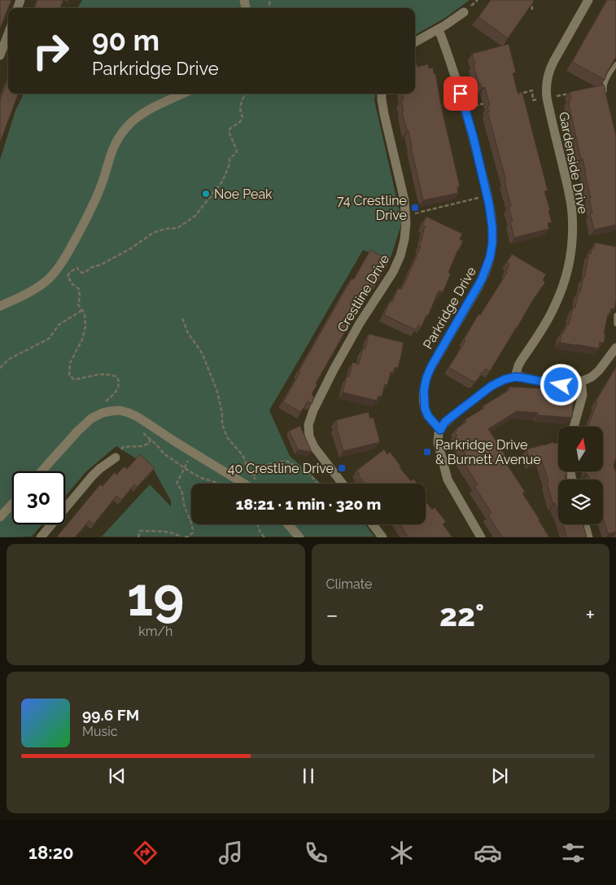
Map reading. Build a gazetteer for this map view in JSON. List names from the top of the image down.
{
  "streets": {
    "street": ["Gardenside Drive", "Crestline Drive", "Parkridge Drive"]
  },
  "places": {
    "other": ["Noe Peak"],
    "transit": ["74 Crestline Drive", "Parkridge Drive & Burnett Avenue", "40 Crestline Drive"]
  },
  "north": "top",
  "page": {
    "turn": ["90 m", "Parkridge Drive"],
    "limit": "30",
    "trip": "18:21 · 1 min · 320 m",
    "tile": [
      ["19", "km/h"],
      "Climate"
    ],
    "heat": ["−", "22°", "+"],
    "song": ["99.6 FM", "Music"],
    "tabs": "18:20"
  }
}
